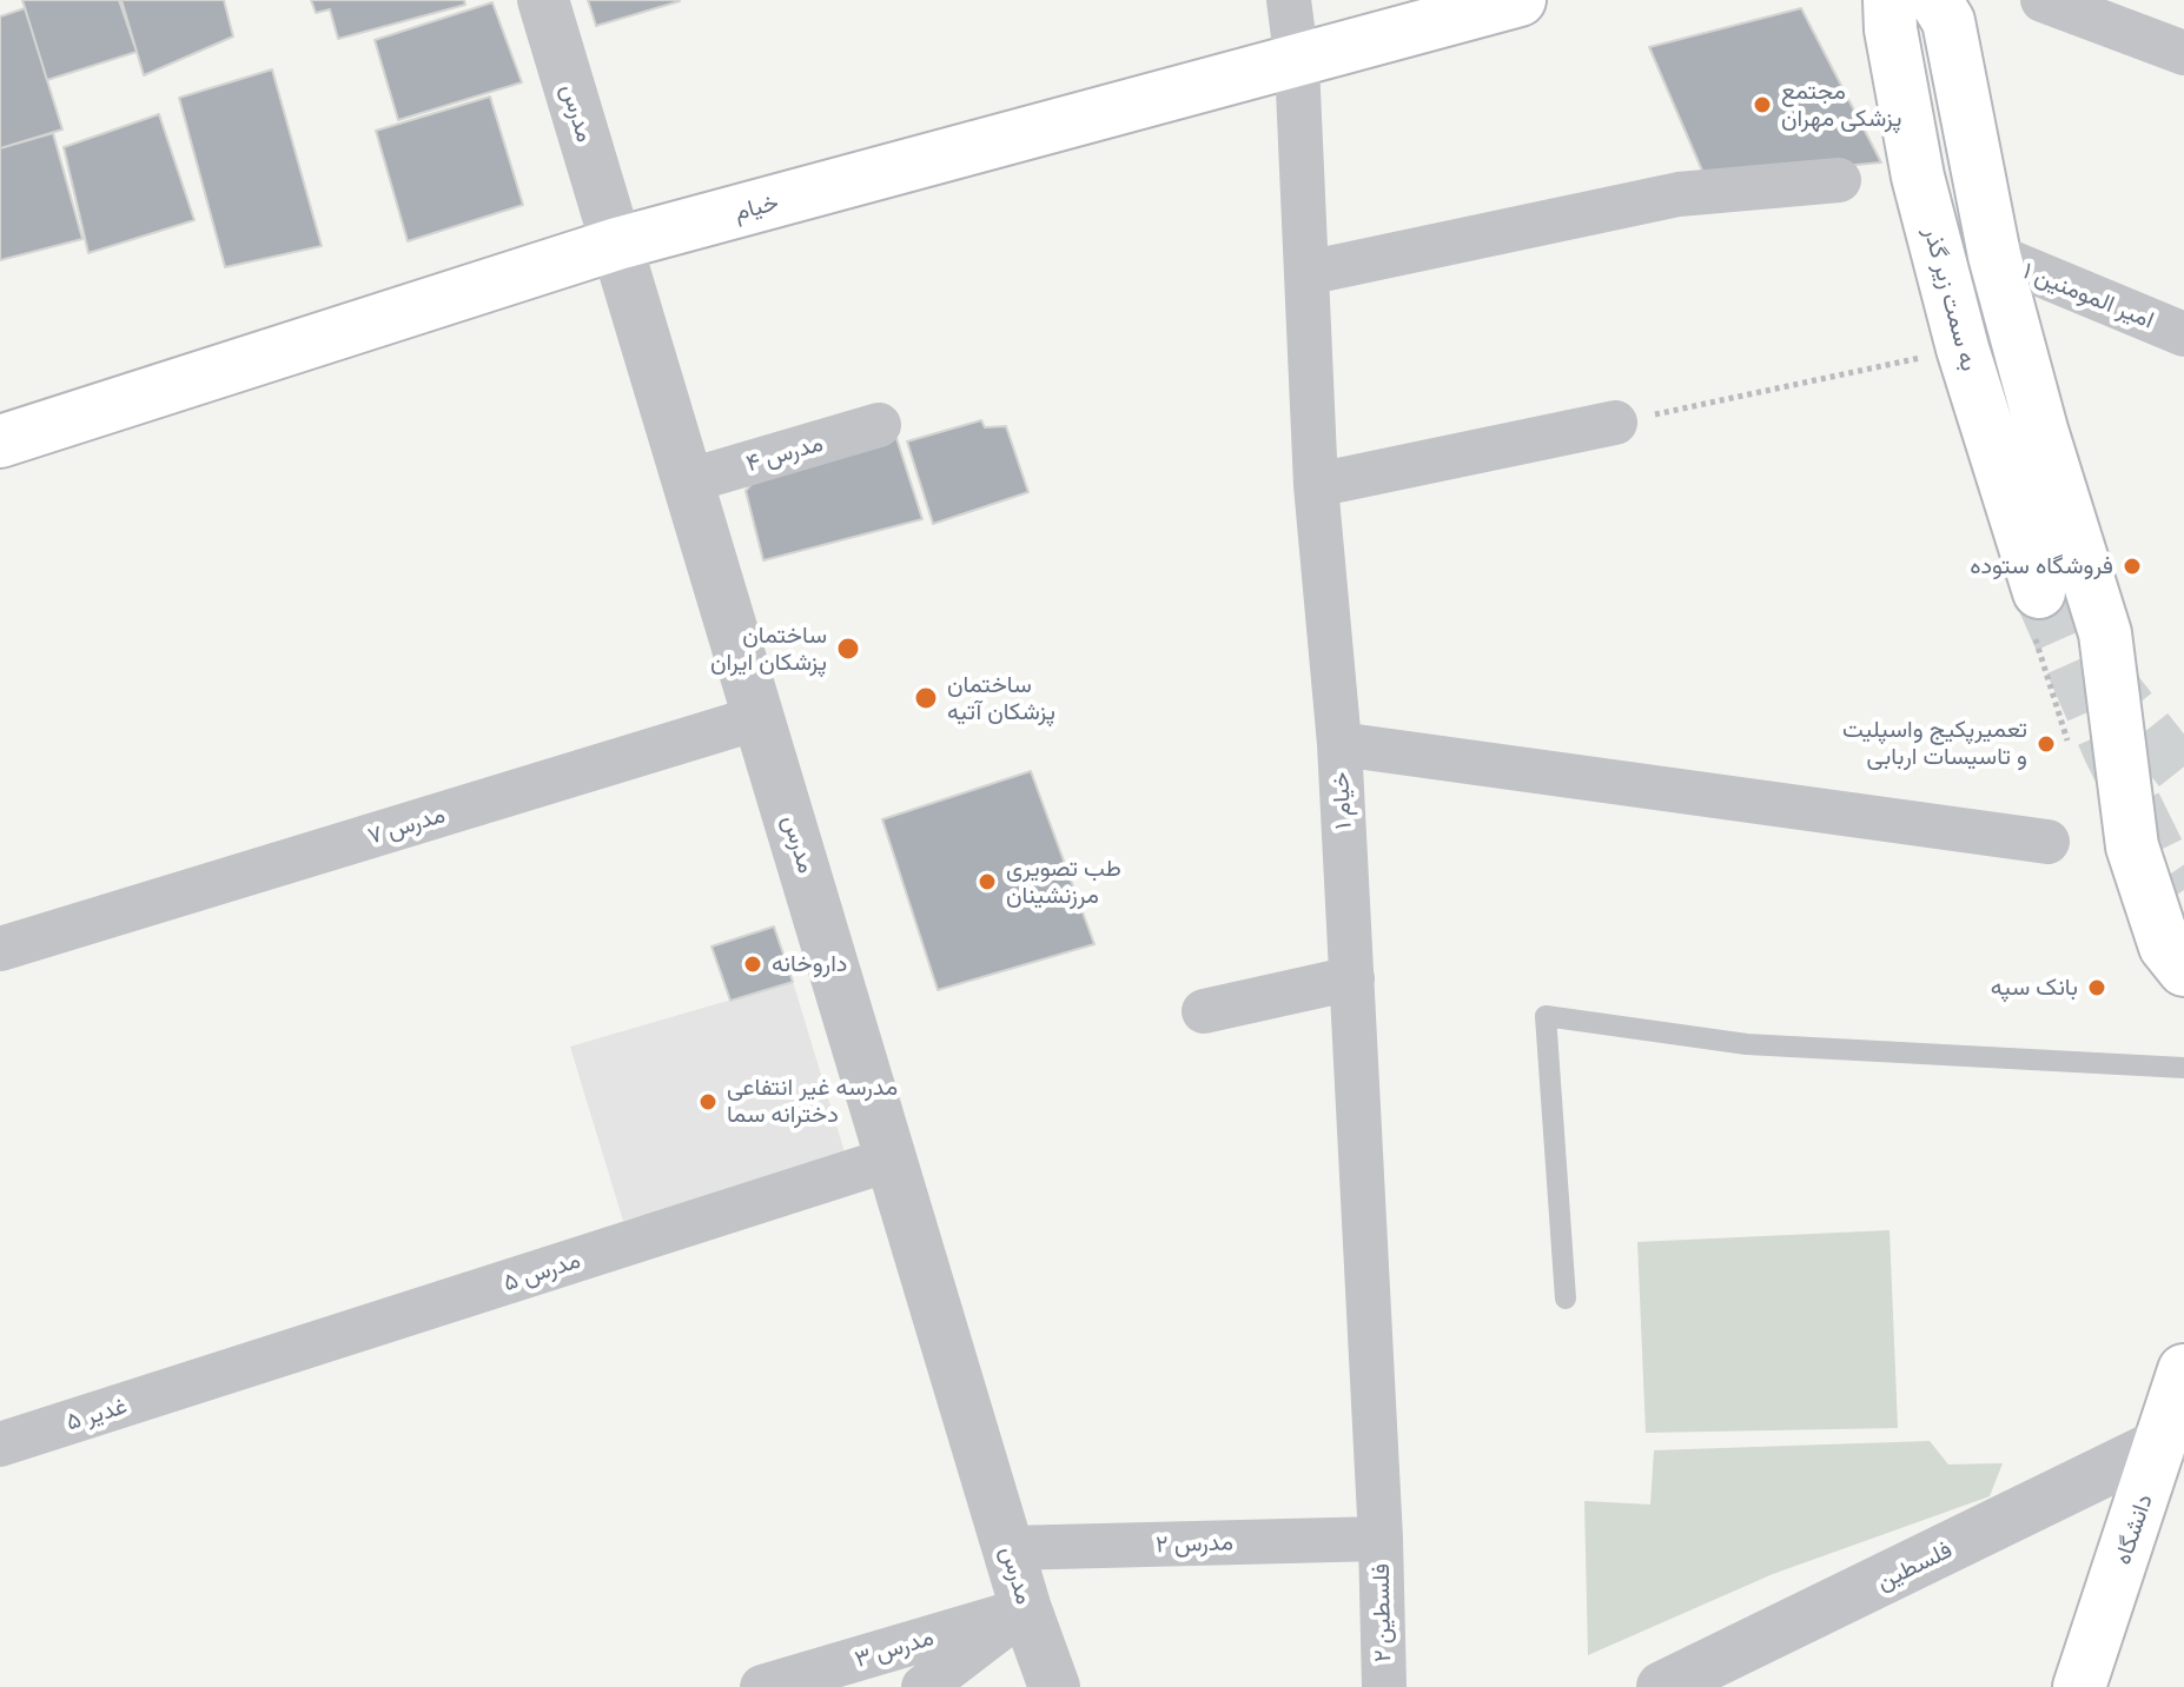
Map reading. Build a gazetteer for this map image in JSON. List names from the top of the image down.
{
  "streets": {
    "main road": ["خیام", "به سمت زیر گذر", "دانشگاه"],
    "street": [
      "مدرس",
      "امیر المومنین ۱",
      "مدرس ۴",
      "خیام ۱",
      "مدرس ۷",
      "مدرس ۵",
      "غدیر ۵",
      "مدرس ۲",
      "فلسطین",
      "فلسطین ۲",
      "مدرس ۳"
    ]
  },
  "crossings": [
    ["مدرس", "خیام"],
    ["مدرس", "مدرس ۴"],
    ["مدرس", "مدرس ۷"],
    ["مدرس", "مدرس ۵"],
    ["مدرس", "مدرس ۲"],
    ["مدرس", "مدرس ۳"],
    ["خیام", "خیام ۱"],
    ["خیام ۱", "مدرس ۲"],
    ["خیام ۱", "فلسطین ۲"],
    ["مدرس ۵", "غدیر ۵"],
    ["دانشگاه", "فلسطین"],
    ["مدرس ۲", "فلسطین ۲"]
  ],
  "places": [
    "مجتمع پزشکی مهران",
    "فروشگاه ستوده",
    "ساختمان پزشکان ایران",
    "ساختمان پزشکان آتیه",
    "تعمیرپکیج واسپلیت و تاسیسات اربابی",
    "طب تصویری مرزنشینان",
    "داروخانه",
    "بانک سپه",
    "مدرسه غیر انتفاعی دخترانه سما"
  ]
}
